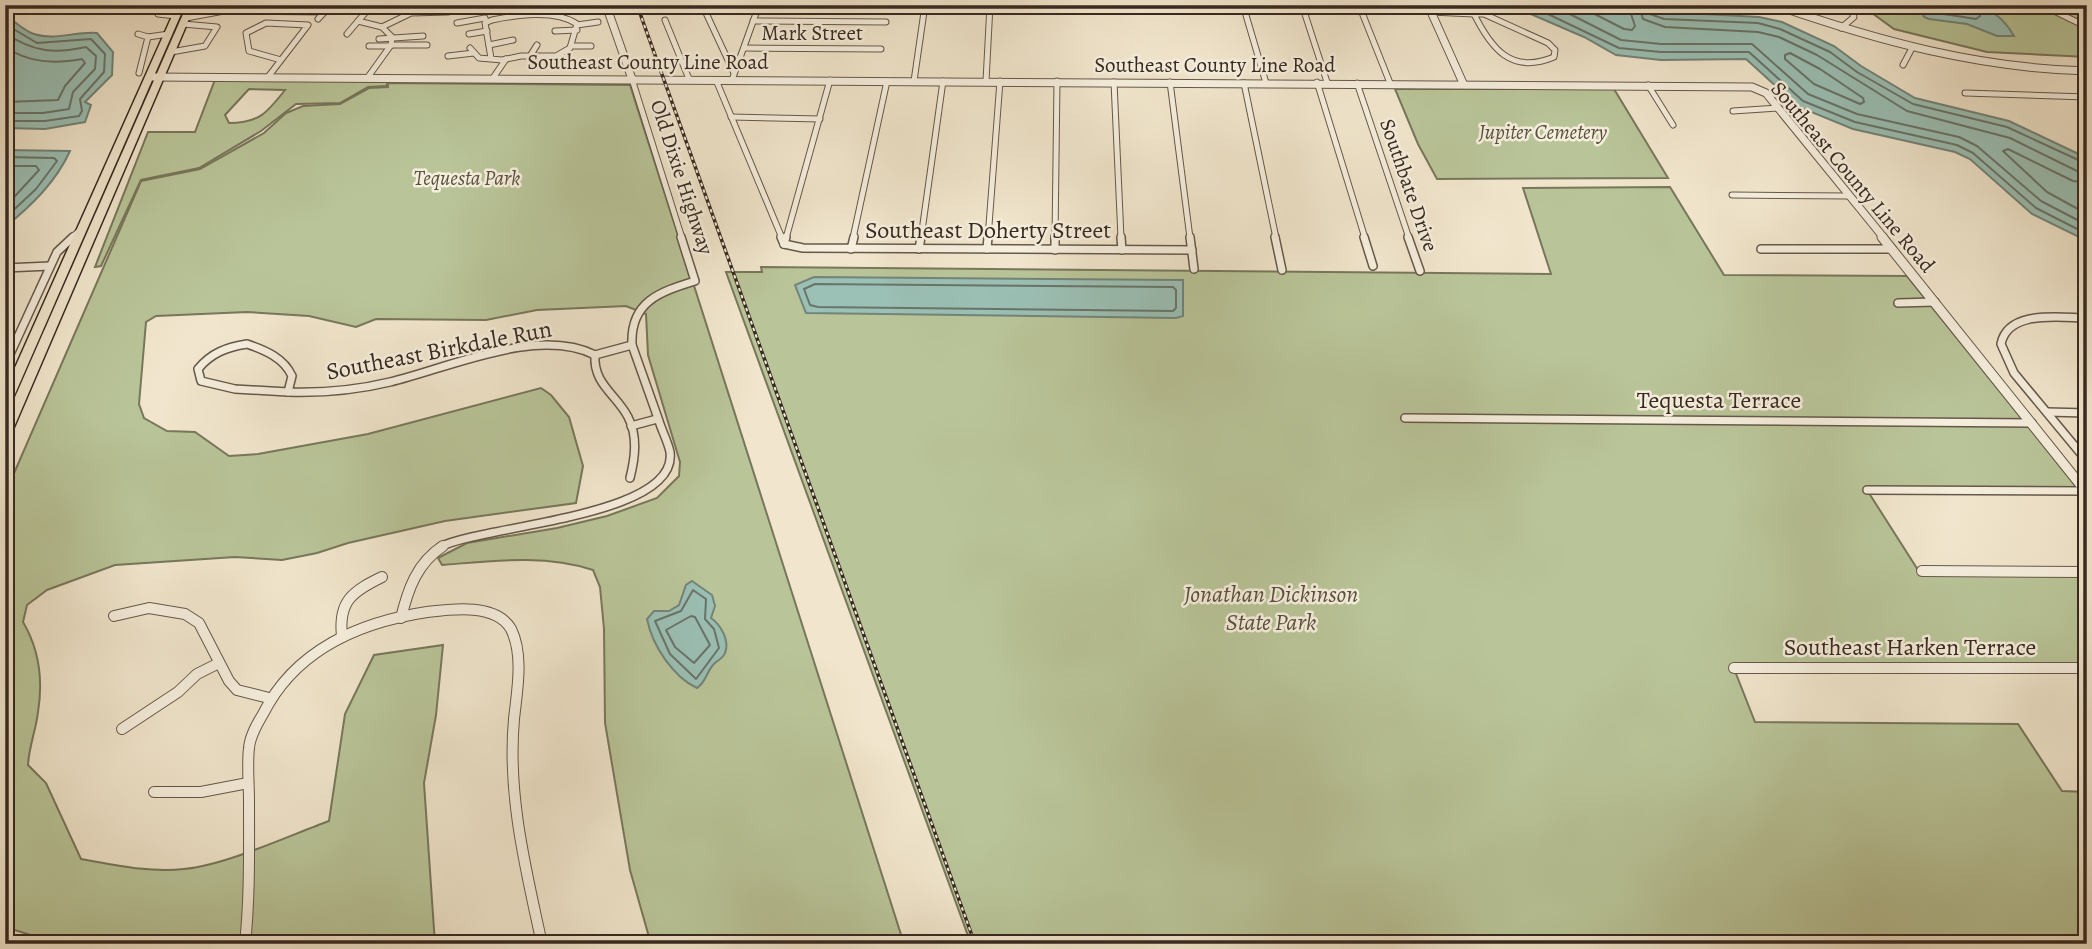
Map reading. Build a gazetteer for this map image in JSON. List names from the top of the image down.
{
  "streets": {
    "street": [
      "Mark Street",
      "Southeast County Line Road",
      "Old Dixie Highway",
      "Southbate Drive",
      "Southeast Doherty Street",
      "Southeast Birkdale Run",
      "Tequesta Terrace",
      "Southeast Harken Terrace"
    ]
  },
  "crossings": [
    ["Southeast County Line Road", "Old Dixie Highway"],
    ["Southeast County Line Road", "Southbate Drive"],
    ["Southeast County Line Road", "Tequesta Terrace"]
  ],
  "parks": ["Jupiter Cemetery", "Tequesta Park", "Jonathan Dickinson State Park"]
}
